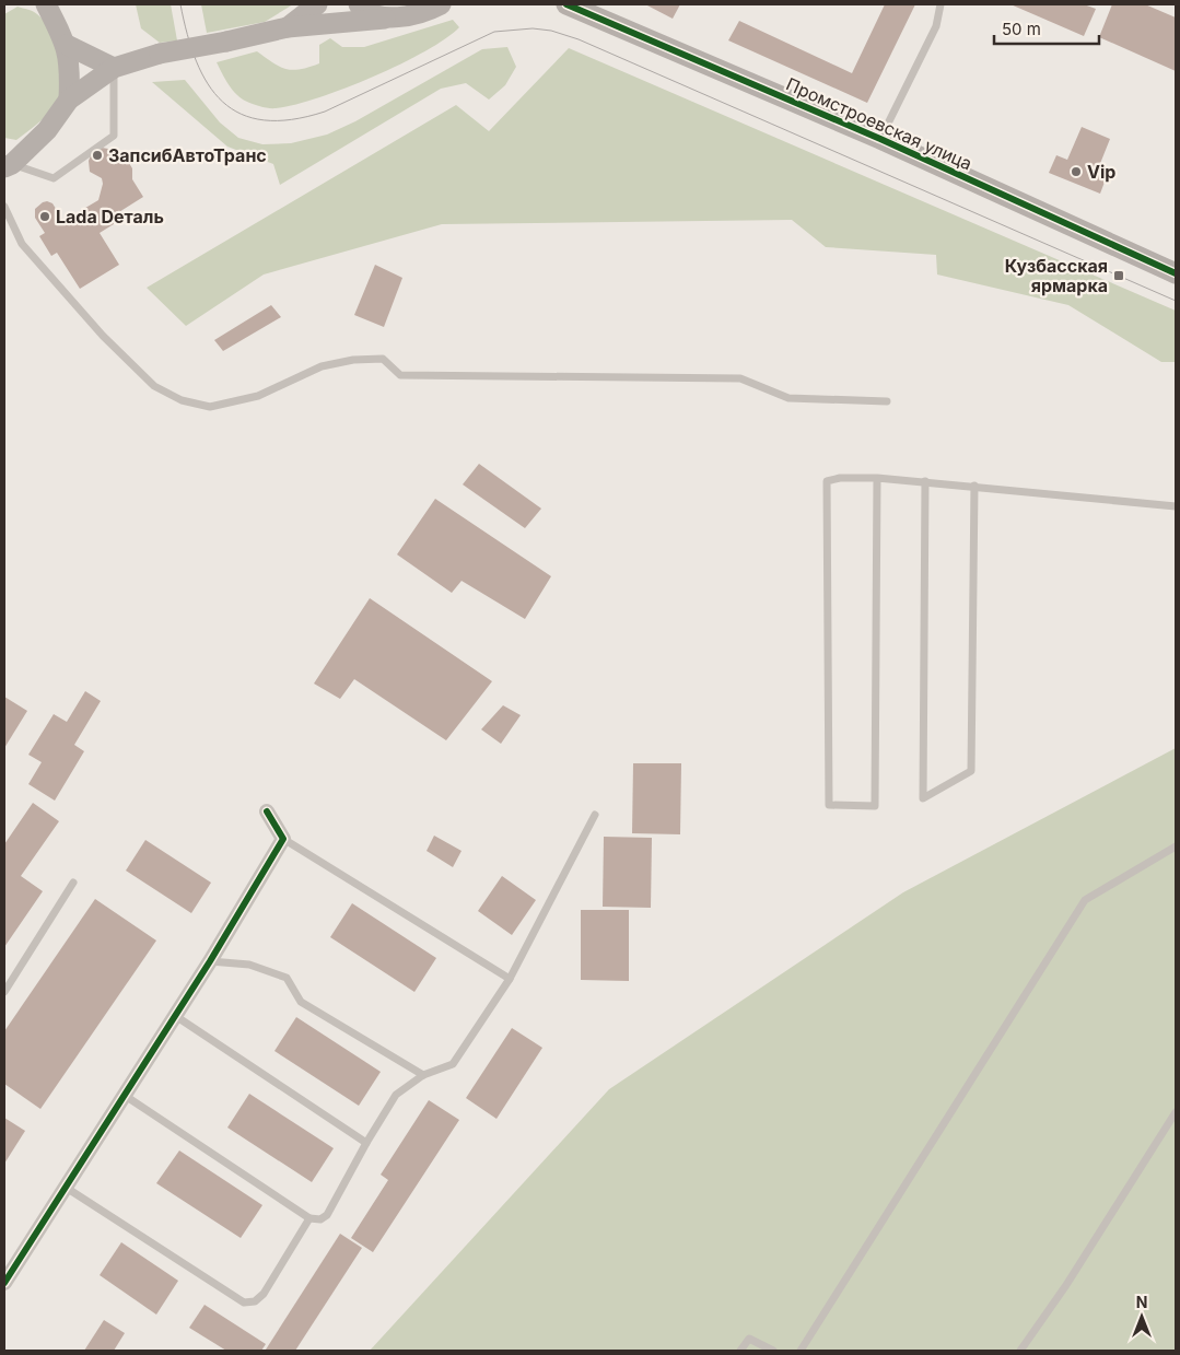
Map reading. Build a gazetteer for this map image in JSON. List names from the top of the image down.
{
  "streets": {
    "main road": ["Промстроевская улица"]
  },
  "places": {
    "other": ["ЗапсибАвтоТранс", "Vip", "Lada Dеталь"],
    "transit": ["Кузбасская ярмарка"]
  },
  "scale_bar": "50 m",
  "north": "top"
}
